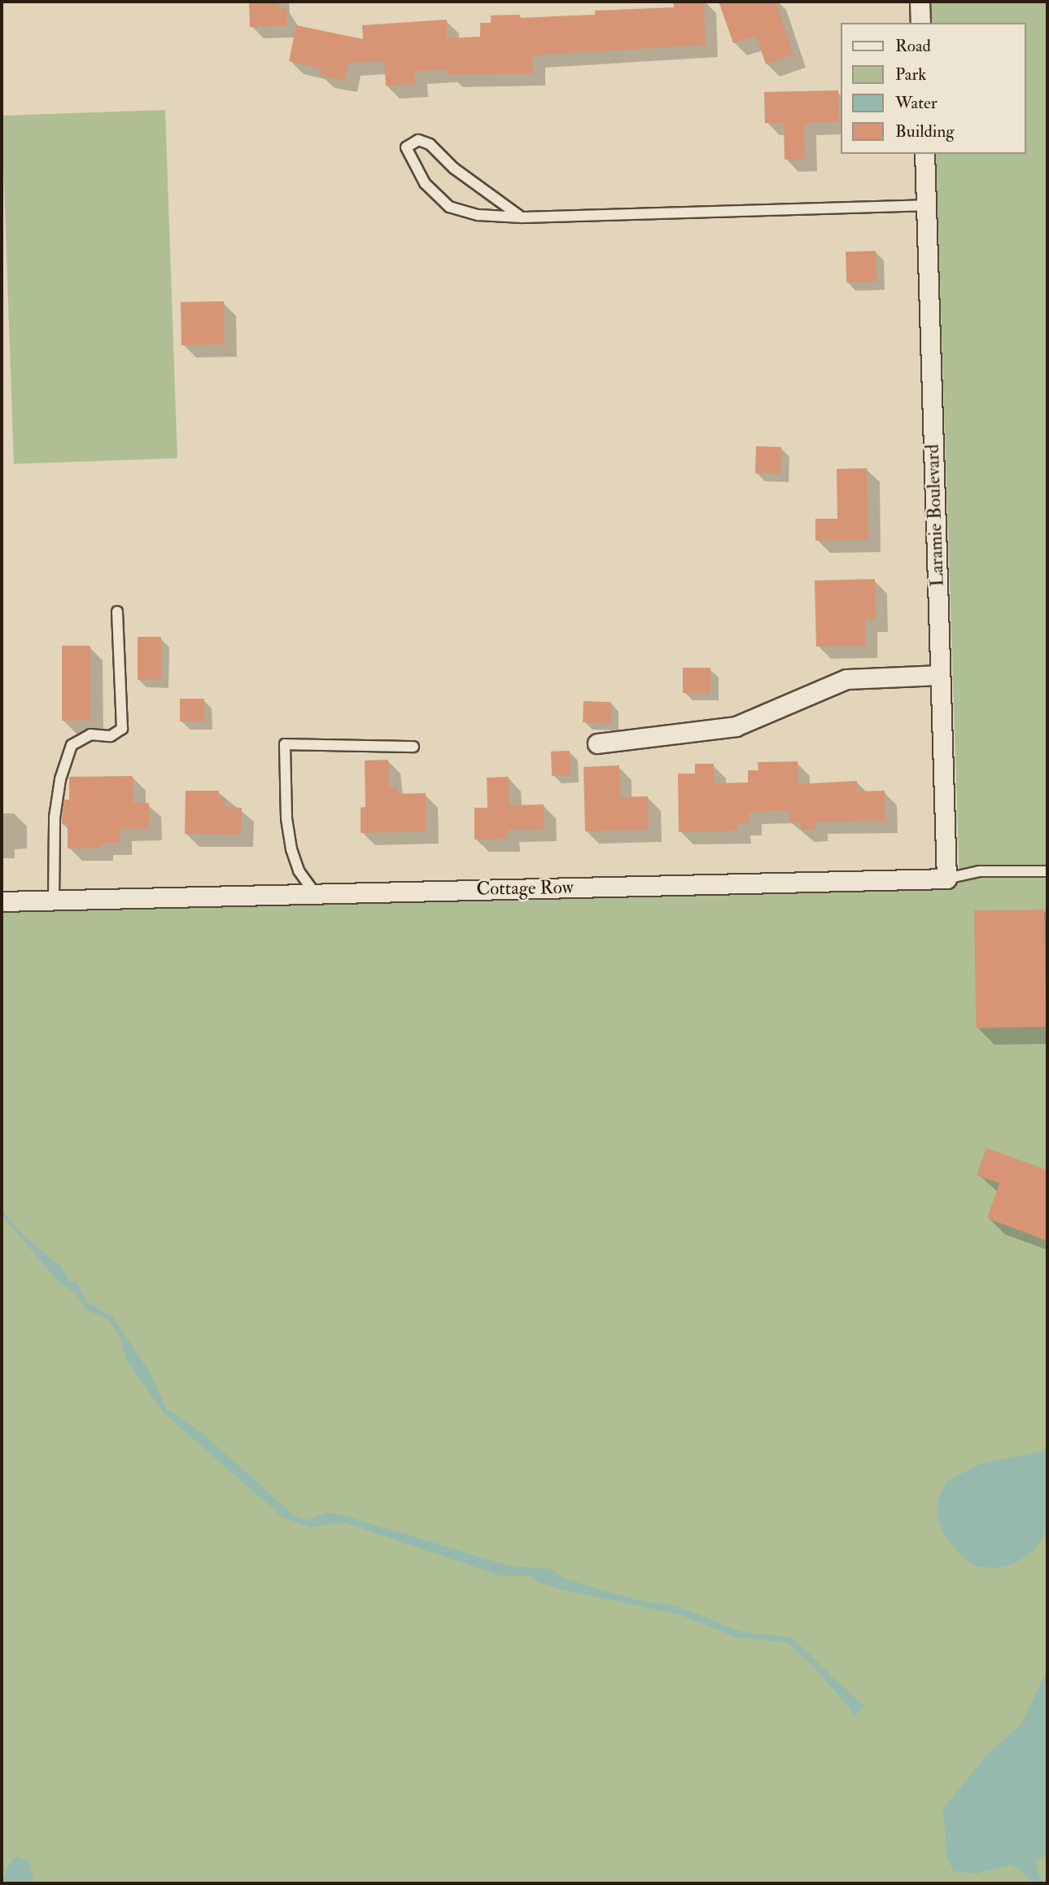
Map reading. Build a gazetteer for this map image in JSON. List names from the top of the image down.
{
  "streets": {
    "street": ["Laramie Boulevard", "Cottage Row"]
  },
  "crossings": [
    ["Laramie Boulevard", "Cottage Row"]
  ],
  "legend": [
    "Road",
    "Park",
    "Water",
    "Building"
  ]
}
